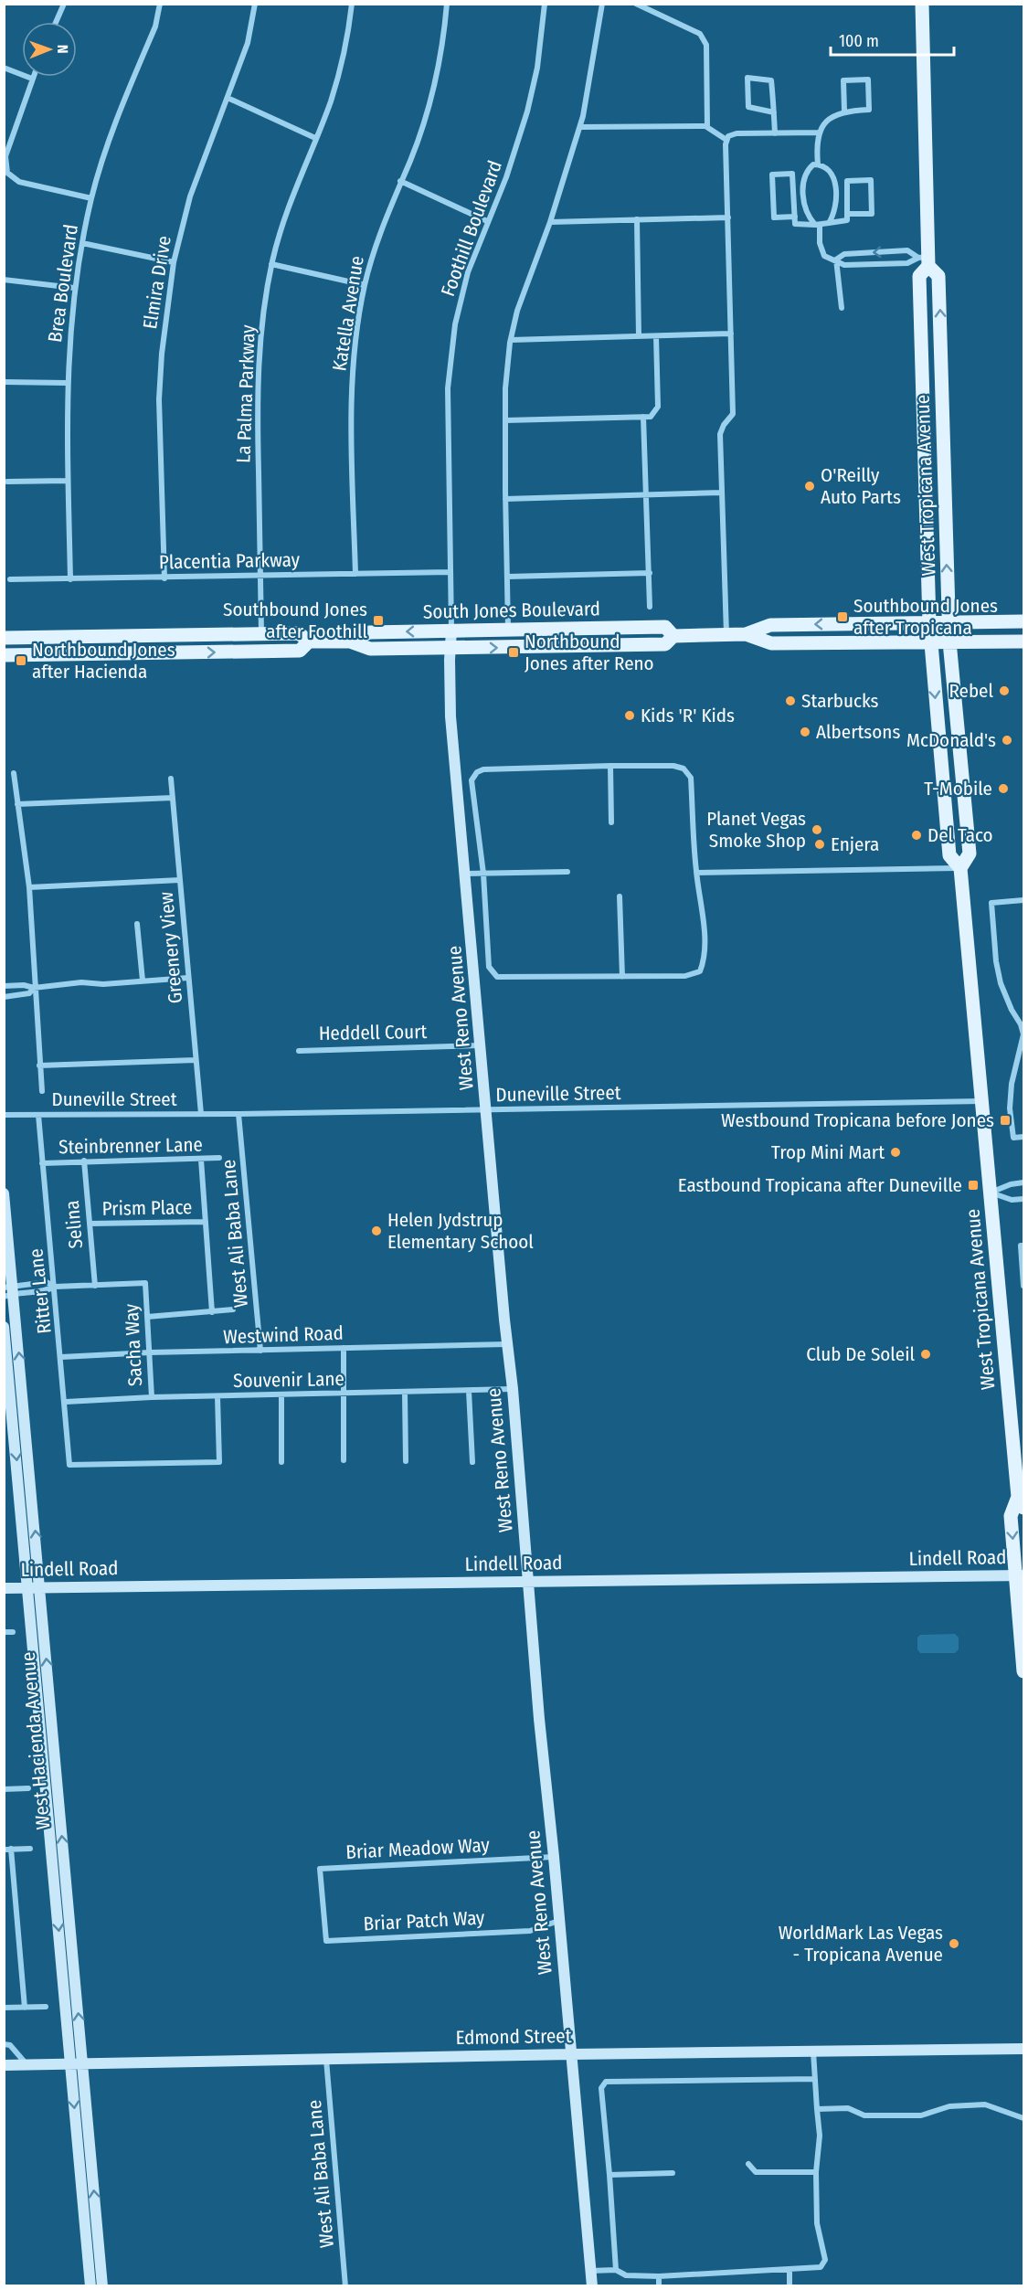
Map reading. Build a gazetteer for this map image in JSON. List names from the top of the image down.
{
  "streets": {
    "main road": ["West Tropicana Avenue", "South Jones Boulevard"],
    "street": [
      "Foothill Boulevard",
      "Elmira Drive",
      "Brea Boulevard",
      "Katella Avenue",
      "La Palma Parkway",
      "Placentia Parkway",
      "Greenery View",
      "West Reno Avenue",
      "Heddell Court",
      "Duneville Street",
      "Steinbrenner Lane",
      "Prism Place",
      "Selina",
      "West Ali Baba Lane",
      "Ritter Lane",
      "Westwind Road",
      "Sacha Way",
      "Souvenir Lane",
      "Lindell Road",
      "West Hacienda Avenue",
      "Briar Meadow Way",
      "Briar Patch Way",
      "Edmond Street"
    ]
  },
  "crossings": [
    ["Foothill Boulevard", "Placentia Parkway"],
    ["Foothill Boulevard", "South Jones Boulevard"],
    ["Foothill Boulevard", "West Reno Avenue"],
    ["Elmira Drive", "Placentia Parkway"],
    ["Brea Boulevard", "Placentia Parkway"],
    ["Katella Avenue", "Placentia Parkway"],
    ["La Palma Parkway", "Placentia Parkway"],
    ["La Palma Parkway", "South Jones Boulevard"],
    ["West Tropicana Avenue", "South Jones Boulevard"],
    ["West Tropicana Avenue", "Duneville Street"],
    ["West Tropicana Avenue", "Lindell Road"],
    ["South Jones Boulevard", "West Reno Avenue"],
    ["Greenery View", "Duneville Street"],
    ["West Reno Avenue", "Heddell Court"],
    ["West Reno Avenue", "Duneville Street"],
    ["West Reno Avenue", "Westwind Road"],
    ["West Reno Avenue", "Souvenir Lane"],
    ["West Reno Avenue", "Lindell Road"],
    ["West Reno Avenue", "Briar Meadow Way"],
    ["West Reno Avenue", "Briar Patch Way"],
    ["West Reno Avenue", "Edmond Street"],
    ["Duneville Street", "West Ali Baba Lane"],
    ["Duneville Street", "Ritter Lane"],
    ["Steinbrenner Lane", "Selina"],
    ["Steinbrenner Lane", "Ritter Lane"],
    ["Prism Place", "Selina"],
    ["Selina", "Sacha Way"],
    ["West Ali Baba Lane", "Westwind Road"],
    ["West Ali Baba Lane", "Edmond Street"],
    ["Ritter Lane", "Westwind Road"],
    ["Ritter Lane", "Sacha Way"],
    ["Ritter Lane", "Souvenir Lane"],
    ["Westwind Road", "Sacha Way"],
    ["Sacha Way", "Souvenir Lane"],
    ["Sacha Way", "West Hacienda Avenue"],
    ["Lindell Road", "West Hacienda Avenue"],
    ["West Hacienda Avenue", "Edmond Street"],
    ["Briar Meadow Way", "Briar Patch Way"]
  ],
  "places": {
    "other": [
      "O'Reilly Auto Parts",
      "Rebel",
      "Starbucks",
      "Kids 'R' Kids",
      "Albertsons",
      "McDonald's",
      "T-Mobile",
      "Planet Vegas Smoke Shop",
      "Del Taco",
      "Enjera",
      "Trop Mini Mart",
      "Helen Jydstrup Elementary School",
      "Club De Soleil",
      "WorldMark Las Vegas - Tropicana Avenue"
    ],
    "transit": [
      "Southbound Jones after Tropicana",
      "Southbound Jones after Foothill",
      "Northbound Jones after Reno",
      "Northbound Jones after Hacienda",
      "Westbound Tropicana before Jones",
      "Eastbound Tropicana after Duneville"
    ]
  },
  "scale_bar": "100 m",
  "north": "right"
}
